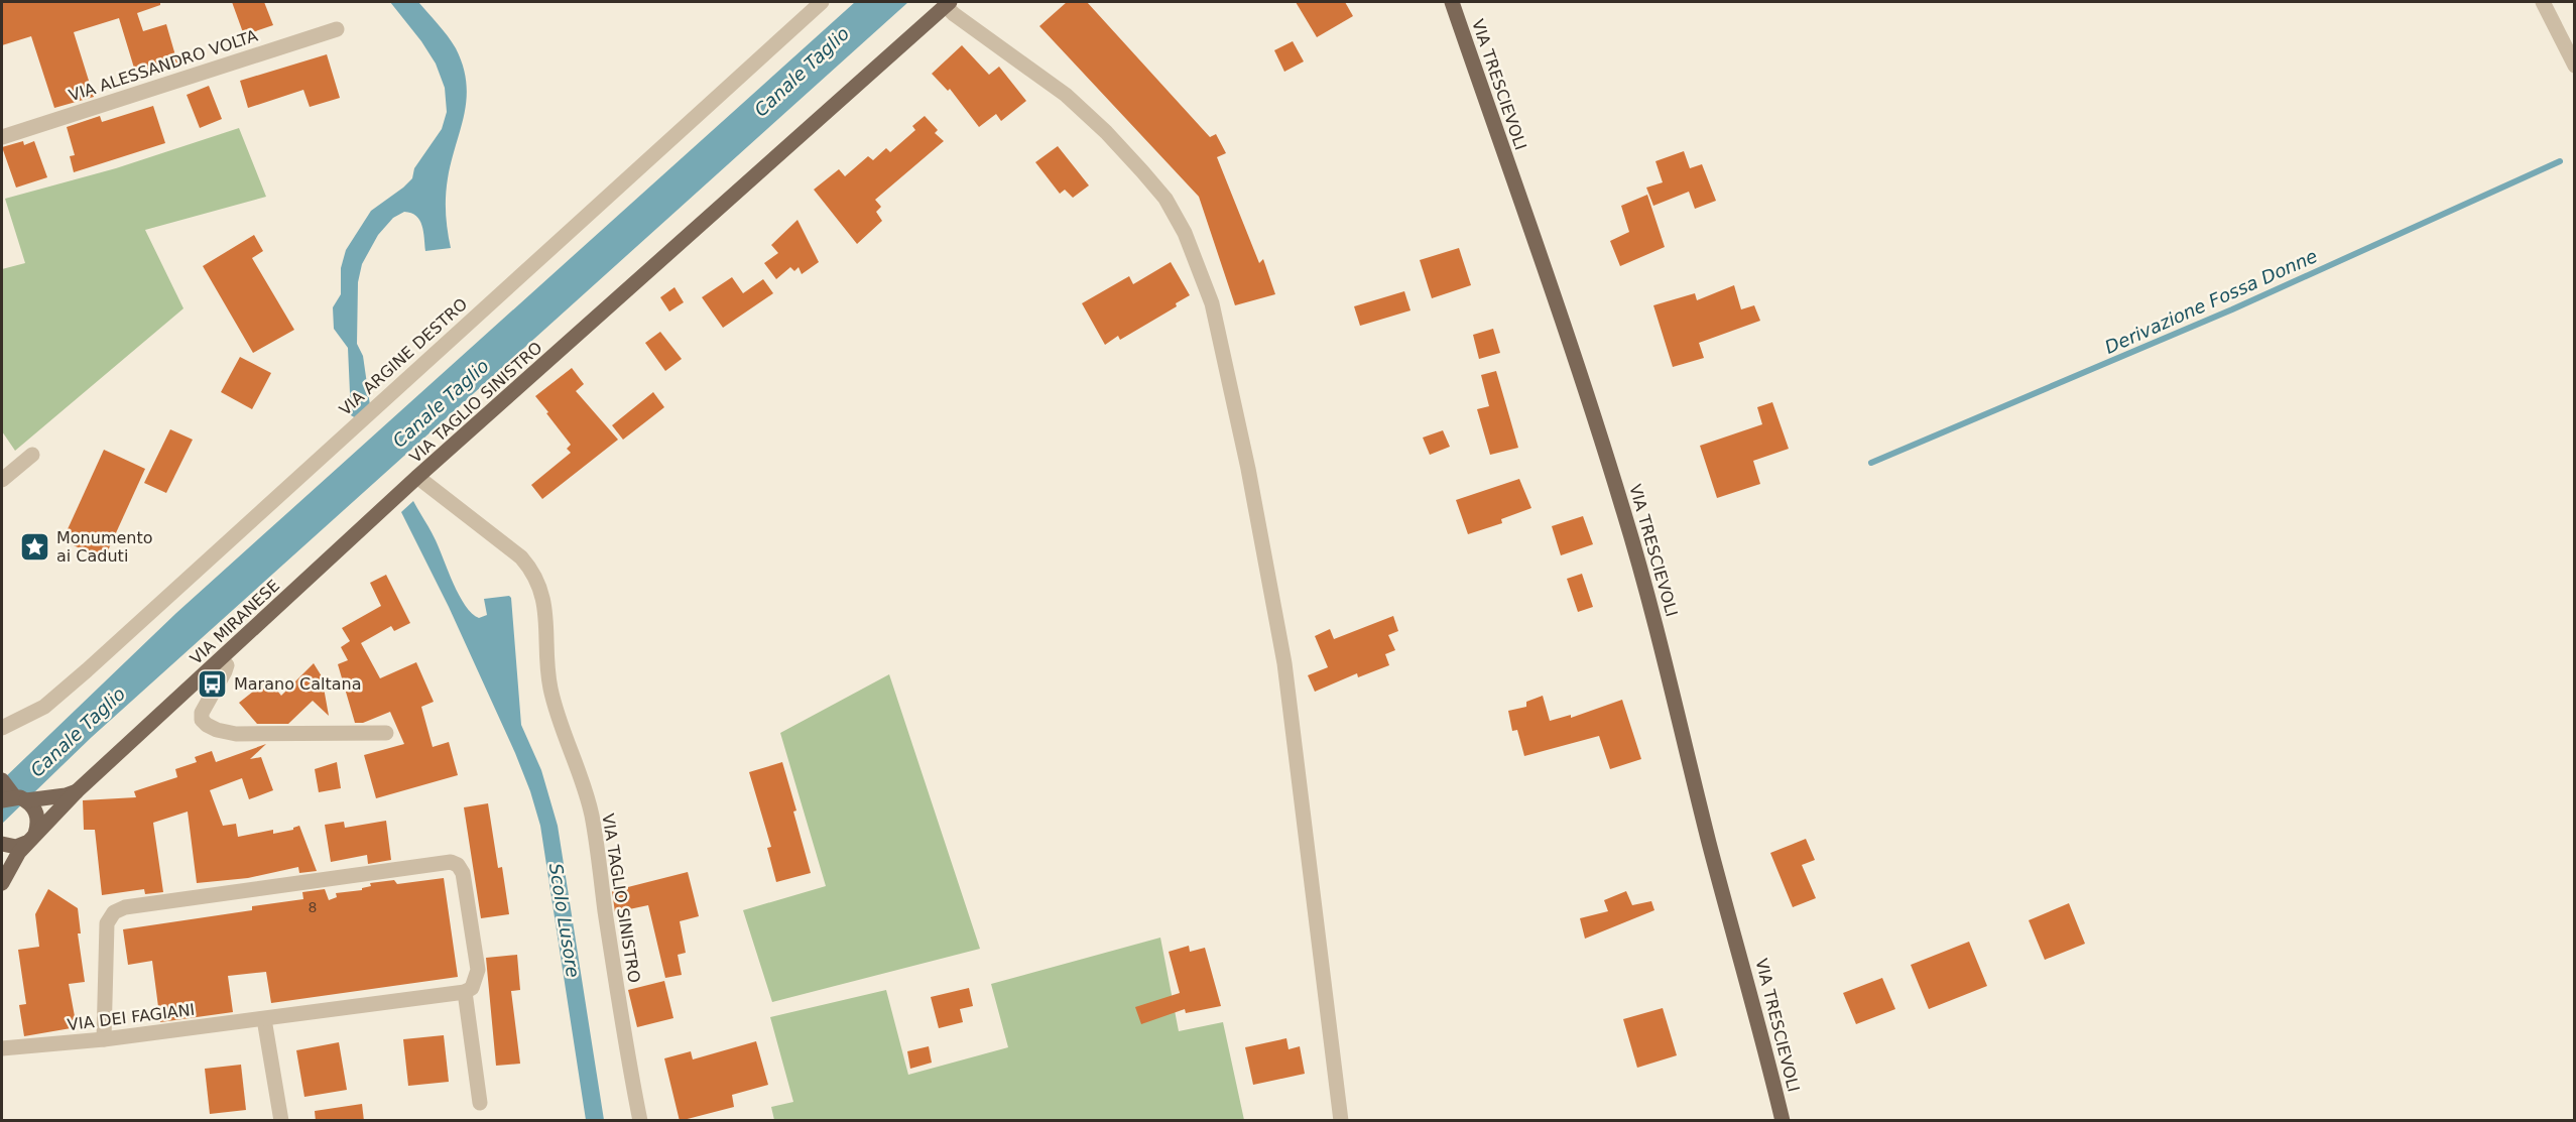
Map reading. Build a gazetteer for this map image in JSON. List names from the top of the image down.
{
  "streets": {
    "main road": ["VIA TRESCIEVOLI", "VIA TAGLIO SINISTRO", "VIA MIRANESE"],
    "street": ["VIA ALESSANDRO VOLTA", "VIA ARGINE DESTRO", "VIA DEI FAGIANI"]
  },
  "crossings": [
    ["VIA TAGLIO SINISTRO", "VIA MIRANESE"]
  ],
  "water": ["Canale Taglio", "Derivazione Fossa Donne", "Scolo Lusore"],
  "places": {
    "place": ["Monumento ai Caduti"],
    "bus stop": ["Marano Caltana"]
  },
  "house_numbers": ["8"]
}
